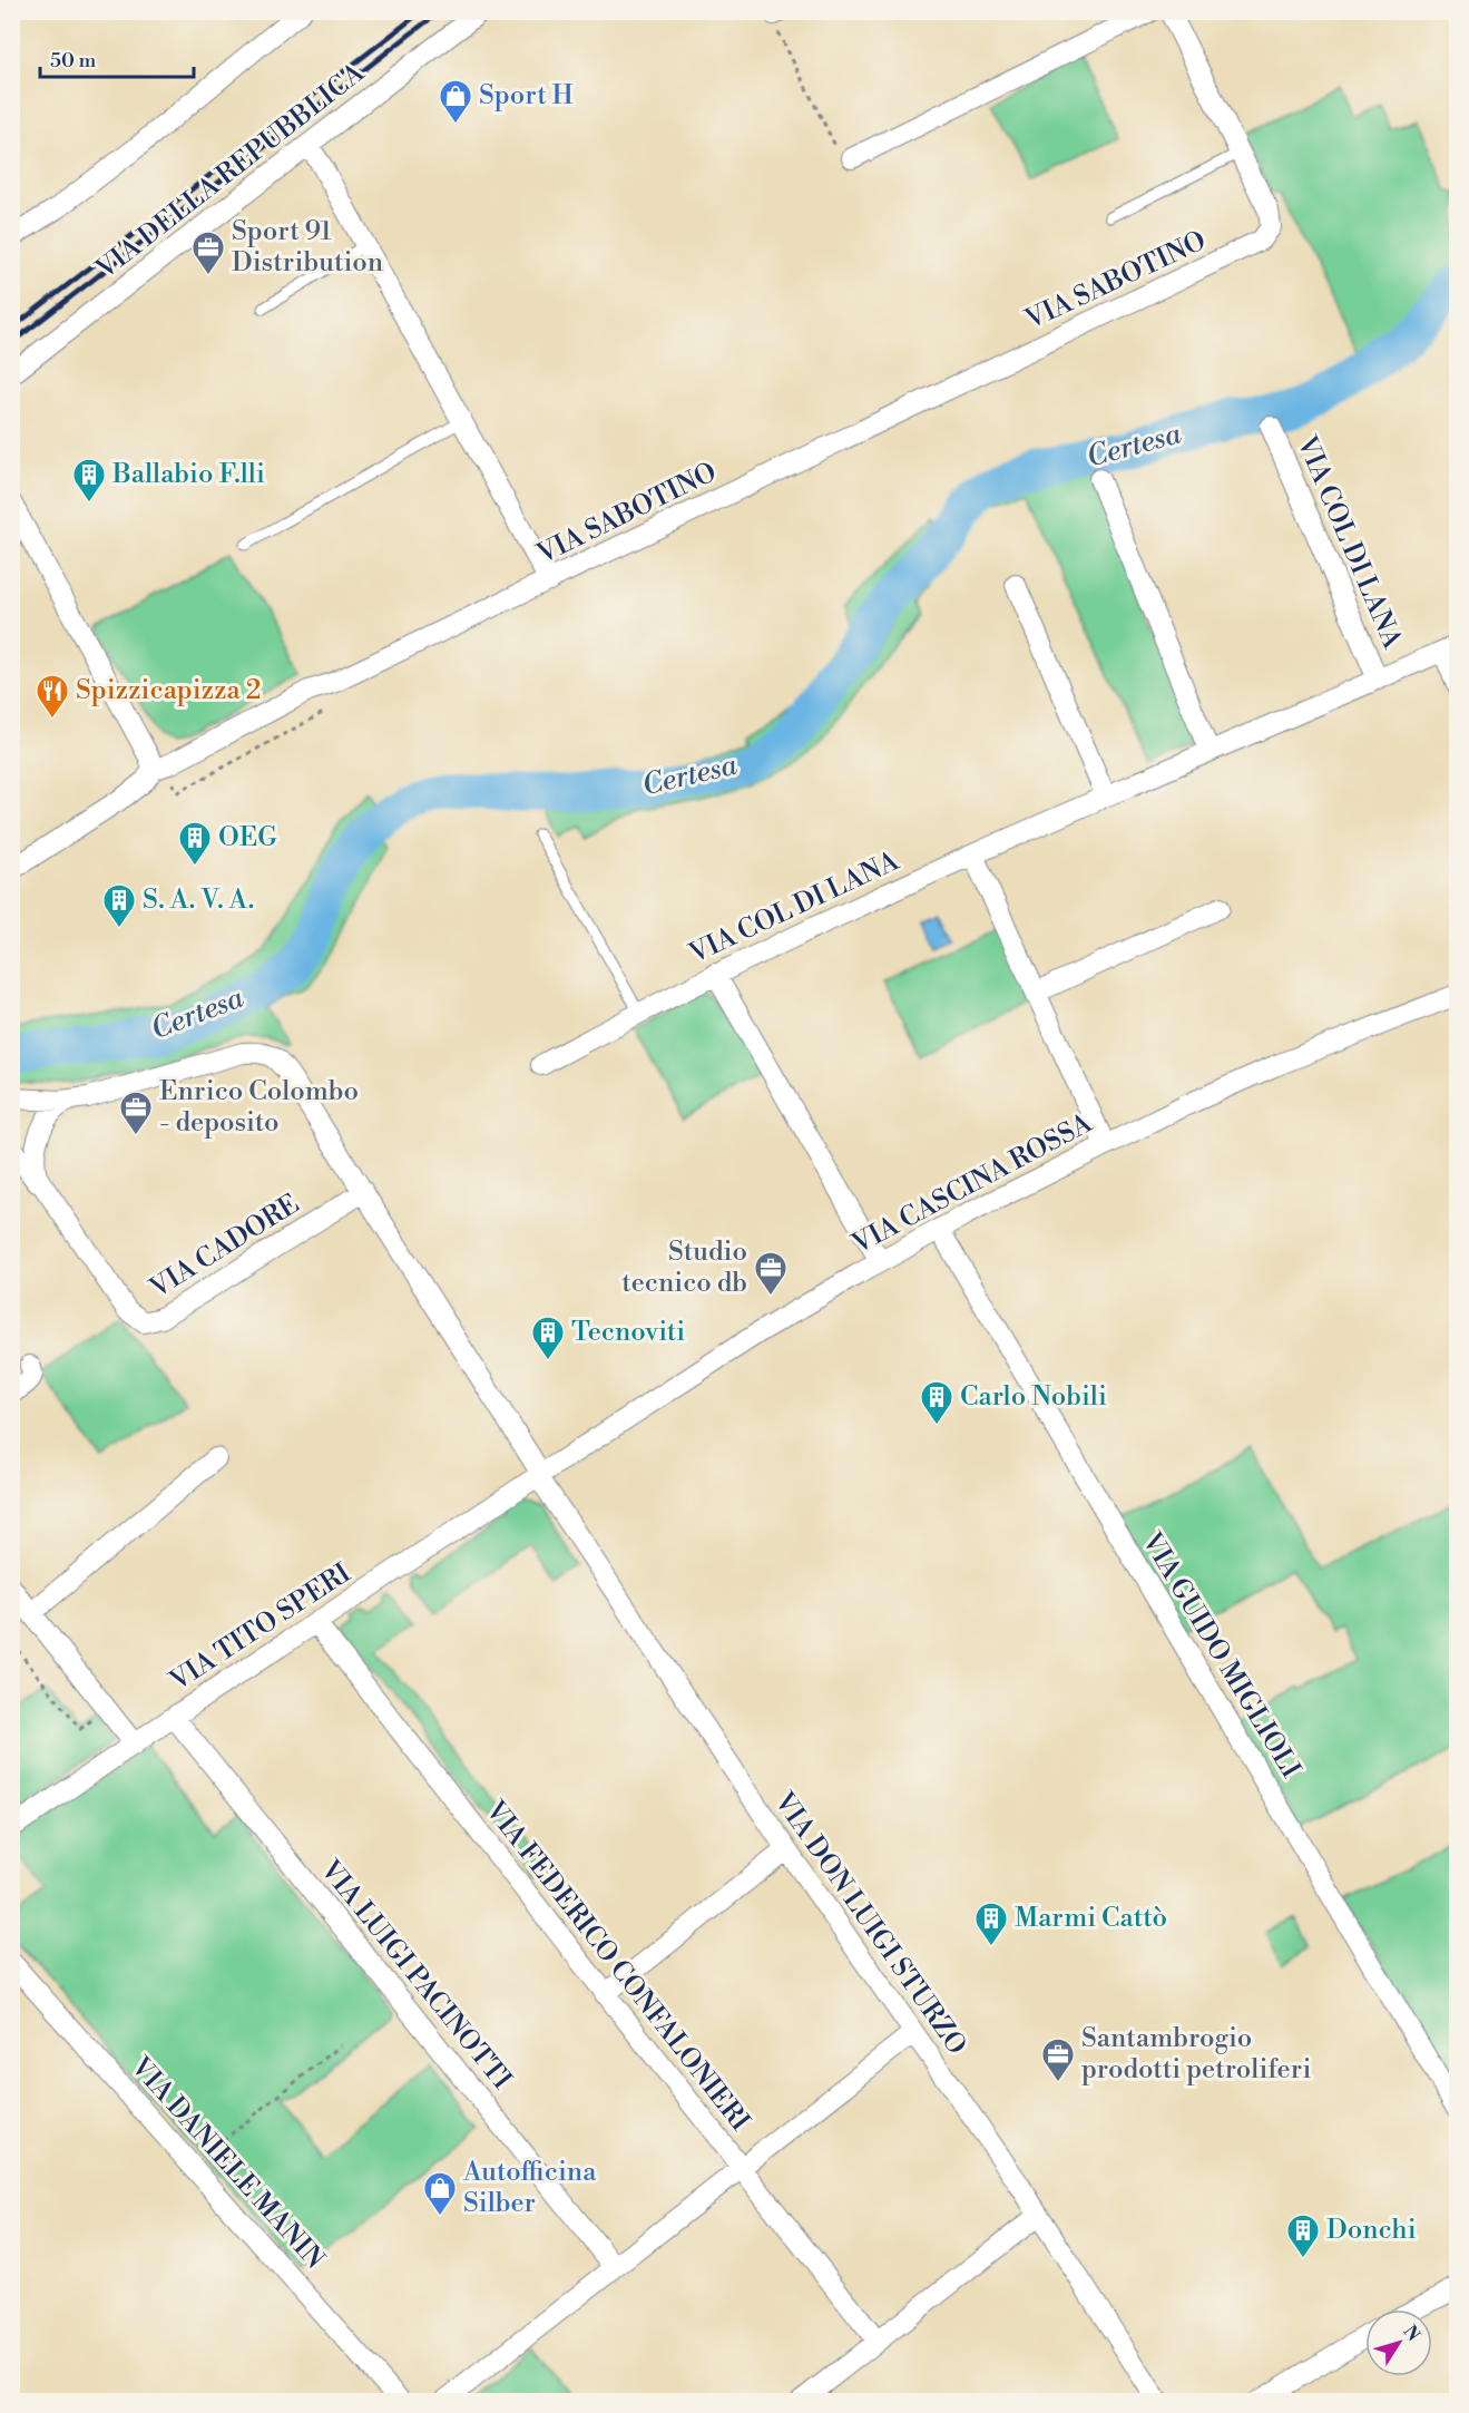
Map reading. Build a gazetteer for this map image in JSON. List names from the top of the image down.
{
  "streets": {
    "street": [
      "VIA DELLA REPUBBLICA",
      "VIA SABOTINO",
      "VIA COL DI LANA",
      "VIA CASCINA ROSSA",
      "VIA CADORE",
      "VIA TITO SPERI",
      "VIA GUIDO MIGLIOLI",
      "VIA DON LUIGI STURZO",
      "VIA FEDERICO CONFALONIERI",
      "VIA LUIGI PACINOTTI",
      "VIA DANIELE MANIN"
    ]
  },
  "crossings": [
    ["VIA CASCINA ROSSA", "VIA CADORE"],
    ["VIA CASCINA ROSSA", "VIA TITO SPERI"],
    ["VIA CASCINA ROSSA", "VIA GUIDO MIGLIOLI"],
    ["VIA CASCINA ROSSA", "VIA DON LUIGI STURZO"],
    ["VIA CADORE", "VIA TITO SPERI"],
    ["VIA CADORE", "VIA DON LUIGI STURZO"],
    ["VIA TITO SPERI", "VIA DON LUIGI STURZO"],
    ["VIA TITO SPERI", "VIA FEDERICO CONFALONIERI"],
    ["VIA TITO SPERI", "VIA LUIGI PACINOTTI"]
  ],
  "water": ["Certesa"],
  "places": {
    "shop": ["Sport H", "Autofficina Silber"],
    "office": [
      "Sport 91 Distribution",
      "Enrico Colombo - deposito",
      "Studio tecnico db",
      "Santambrogio prodotti petroliferi"
    ],
    "building": [
      "Ballabio F.lli",
      "OEG",
      "S. A. V. A.",
      "Tecnoviti",
      "Carlo Nobili",
      "Marmi Cattò",
      "Donchi"
    ],
    "restaurant": ["Spizzicapizza 2"]
  },
  "scale_bar": "50 m",
  "north": "top right"
}
